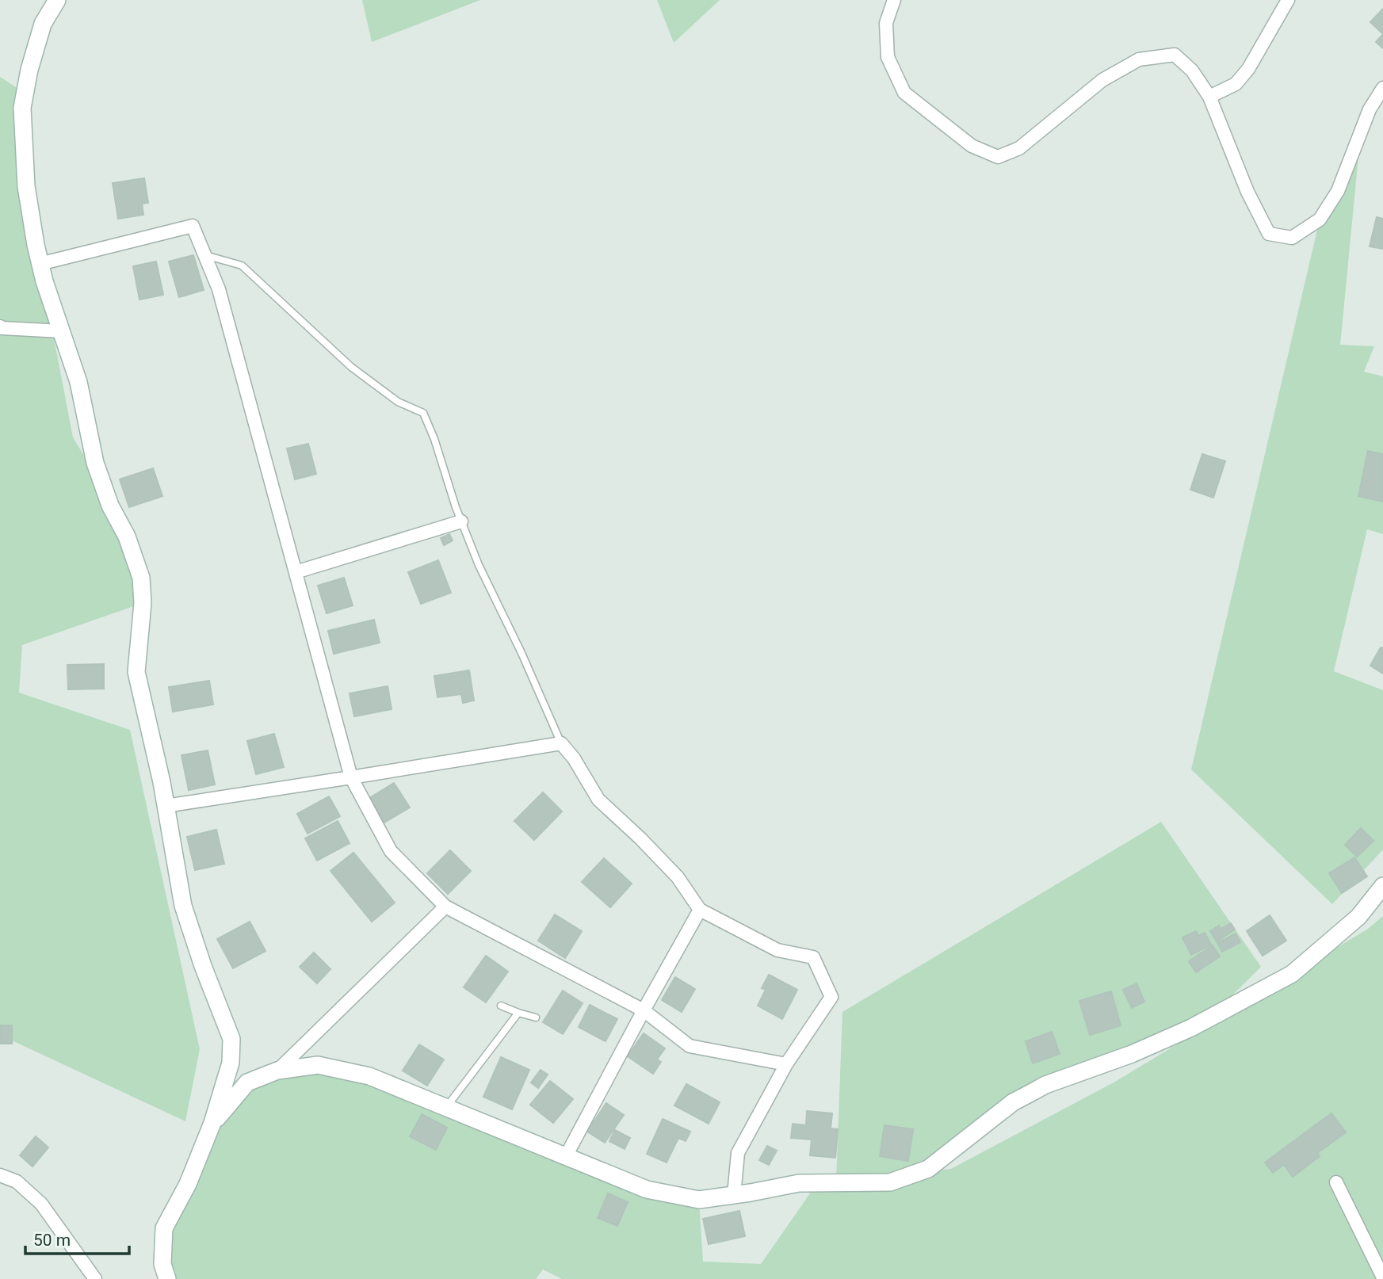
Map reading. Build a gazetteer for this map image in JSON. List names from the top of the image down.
{
  "scale_bar": "50 m"
}
